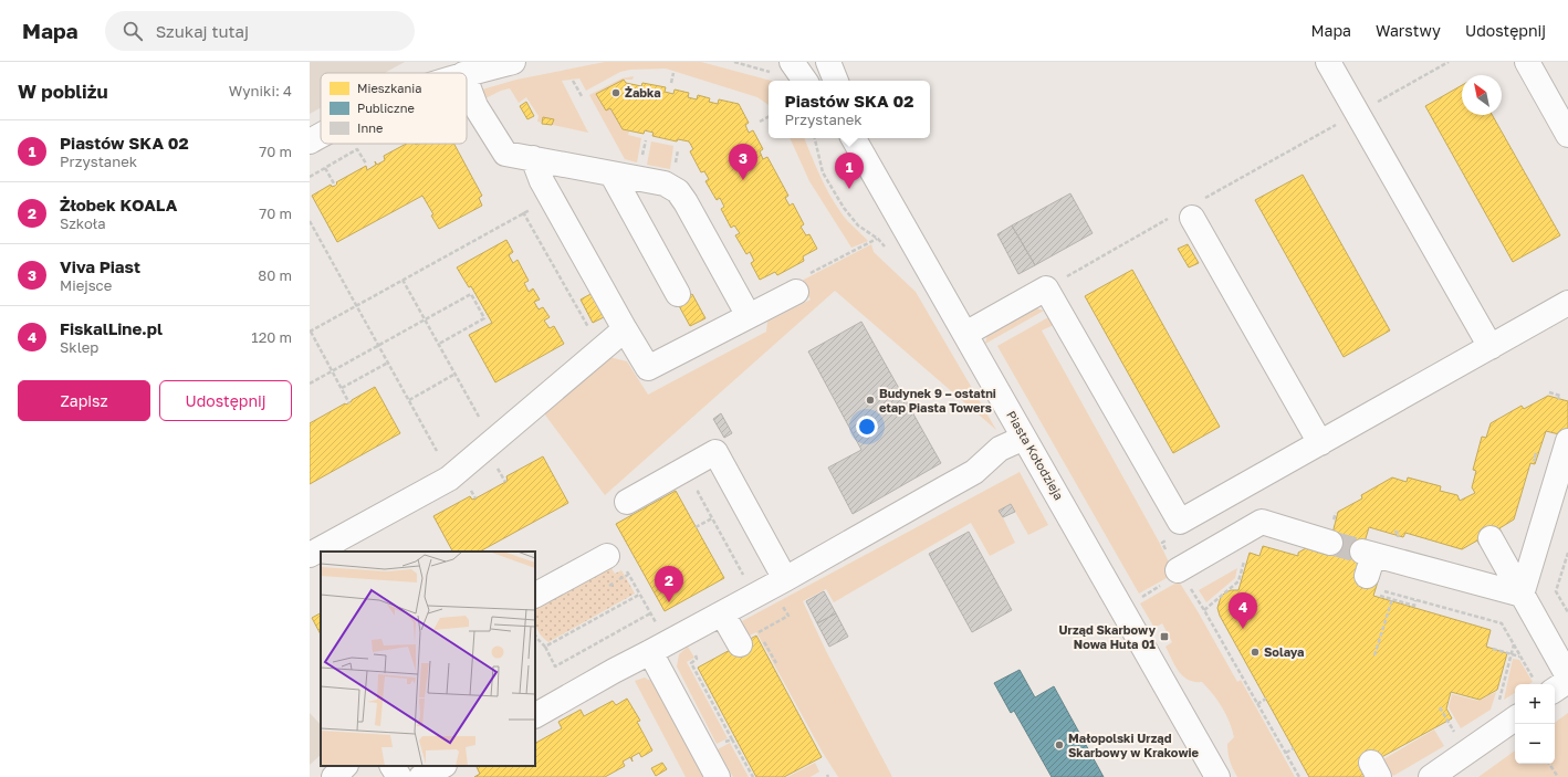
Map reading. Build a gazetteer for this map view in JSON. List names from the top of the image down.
{
  "streets": {
    "street": ["Piasta Kołodzieja"]
  },
  "places": {
    "other": [
      "Żabka",
      "Budynek 9 – ostatni etap Piasta Towers",
      "Solaya",
      "Małopolski Urząd Skarbowy w Krakowie"
    ],
    "transit": ["Urząd Skarbowy Nowa Huta 01"]
  },
  "legend": ["Mieszkania", "Publiczne", "Inne"],
  "north": "top left",
  "page": {
    "header": "Mapa",
    "search": "Szukaj tutaj",
    "nav": ["Mapa", "Warstwy", "Udostępnij"],
    "heading": ["W pobliżu", "Wyniki: 4"],
    "popup": ["Piastów SKA 02", "Przystanek"],
    "list": [
      {
        "mark": "1",
        "name": "Piastów SKA 02",
        "note": "Przystanek",
        "value": "70 m"
      },
      {
        "mark": "2",
        "name": "Żłobek KOALA",
        "note": "Szkoła",
        "value": "70 m"
      },
      {
        "mark": "3",
        "name": "Viva Piast",
        "note": "Miejsce",
        "value": "80 m"
      },
      {
        "mark": "4",
        "name": "FiskalLine.pl",
        "note": "Sklep",
        "value": "120 m"
      }
    ],
    "pins": [
      "3",
      "1",
      "2",
      "4"
    ],
    "buttons": ["Zapisz", "Udostępnij"],
    "map_buttons": ["+", "−"]
  }
}
